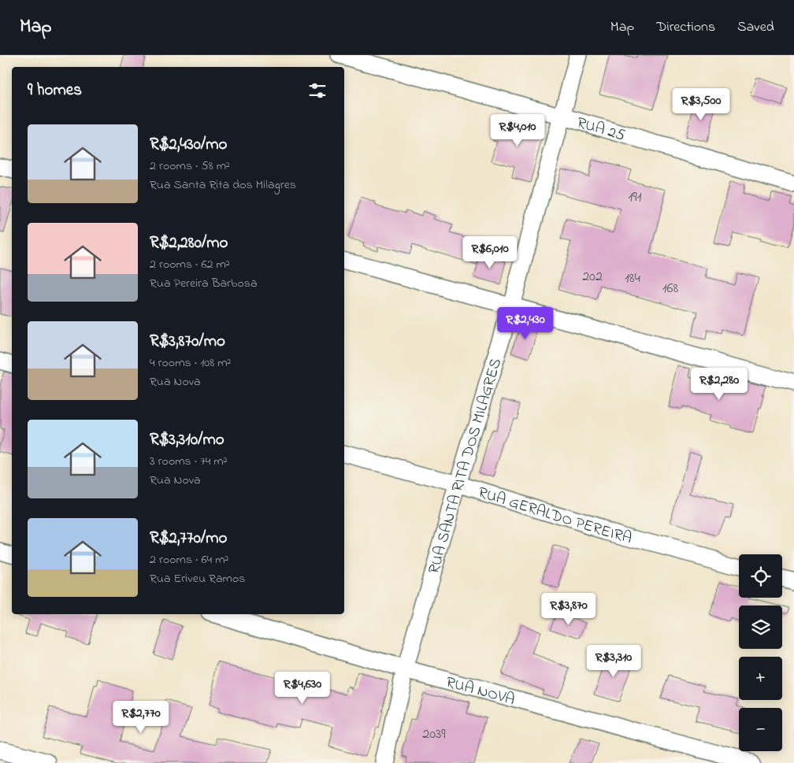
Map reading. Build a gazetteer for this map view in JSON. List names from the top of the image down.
{
  "streets": {
    "street": [
      "RUA 25",
      "RUA SANTA RITA DOS MILAGRES",
      "RUA GERALDO PEREIRA",
      "RUA NOVA"
    ]
  },
  "crossings": [
    ["RUA 25", "RUA SANTA RITA DOS MILAGRES"],
    ["RUA SANTA RITA DOS MILAGRES", "RUA GERALDO PEREIRA"],
    ["RUA SANTA RITA DOS MILAGRES", "RUA NOVA"]
  ],
  "house_numbers": [
    "191",
    "202",
    "184",
    "168",
    "2039"
  ],
  "page": {
    "header": "Map",
    "nav": ["Map", "Directions", "Saved"],
    "heading": "9 homes",
    "price": [
      "R$3,500",
      "R$4,010",
      "R$6,010",
      "R$2,430",
      "R$2,280",
      "R$3,870",
      "R$3,310",
      "R$4,630",
      "R$2,770"
    ],
    "list": [
      {
        "name": "R$2,430/mo",
        "note": "2 rooms · 58 m² · Rua Santa Rita dos Milagres"
      },
      {
        "name": "R$2,280/mo",
        "note": "2 rooms · 62 m² · Rua Pereira Barbosa"
      },
      {
        "name": "R$3,870/mo",
        "note": "4 rooms · 108 m² · Rua Nova"
      },
      {
        "name": "R$3,310/mo",
        "note": "3 rooms · 74 m² · Rua Nova"
      },
      {
        "name": "R$2,770/mo",
        "note": "2 rooms · 64 m² · Rua Eriveu Ramos"
      }
    ],
    "map_buttons": ["+", "−"]
  }
}
